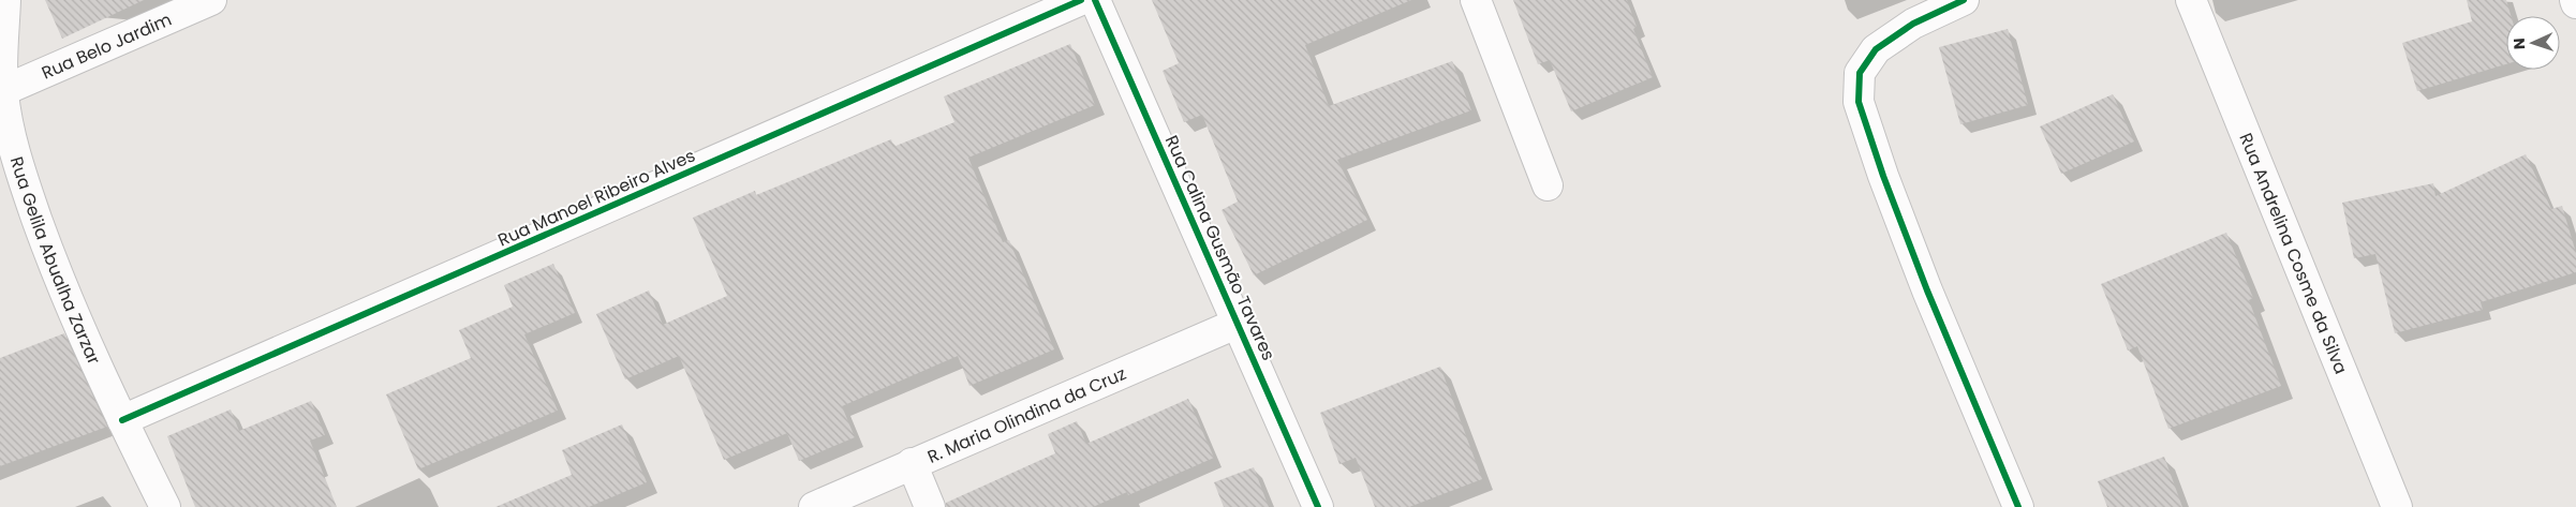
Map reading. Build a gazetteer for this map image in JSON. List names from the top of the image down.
{
  "streets": {
    "street": [
      "Rua Belo Jardim",
      "Rua Manoel Ribeiro Alves",
      "Rua Calina Gusmão Tavares",
      "Rua Andrelina Cosme da Silva",
      "Rua Gelila Abualha Zarzar",
      "R. Maria Olindina da Cruz"
    ]
  },
  "crossings": [
    ["Rua Belo Jardim", "Rua Gelila Abualha Zarzar"],
    ["Rua Manoel Ribeiro Alves", "Rua Gelila Abualha Zarzar"],
    ["Rua Calina Gusmão Tavares", "R. Maria Olindina da Cruz"]
  ],
  "north": "left"
}
